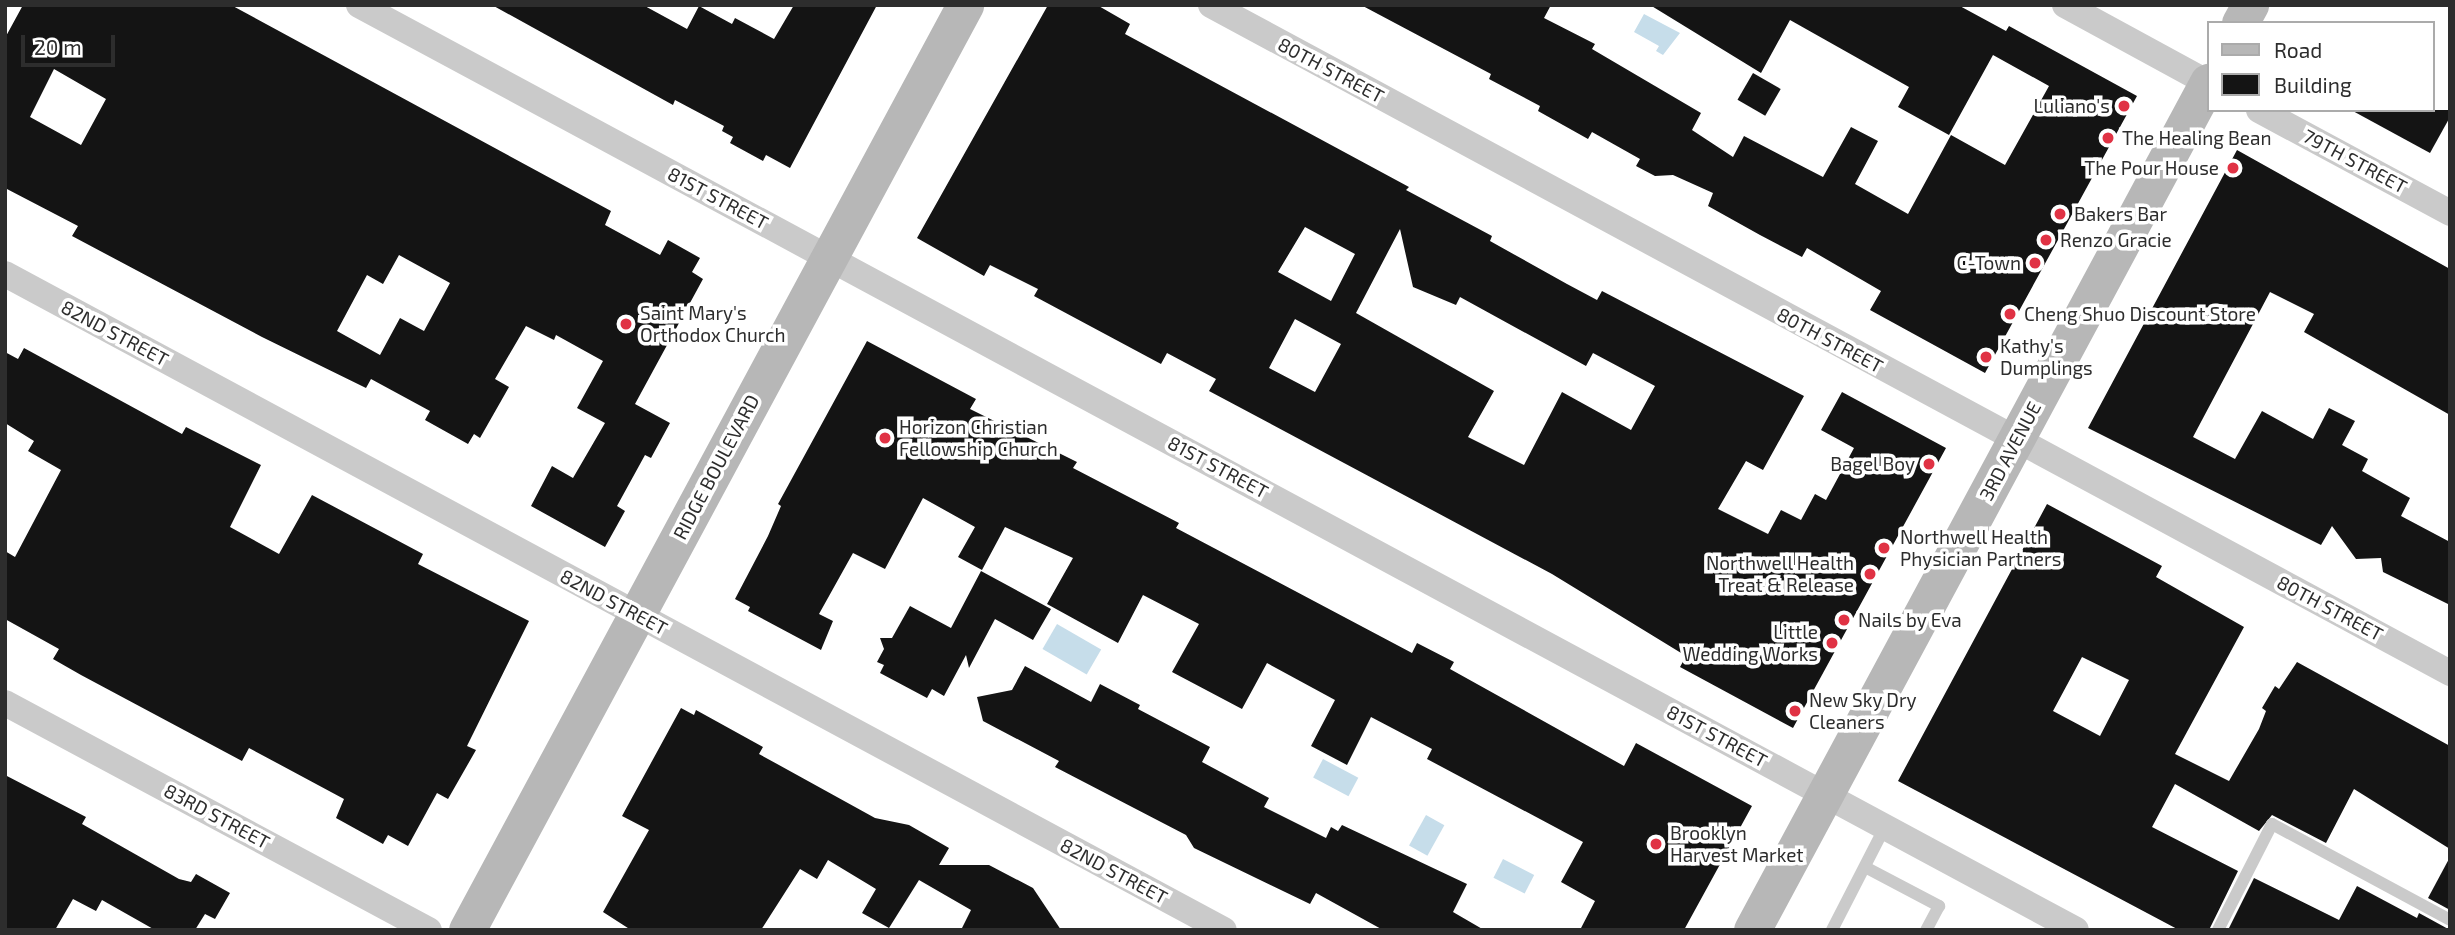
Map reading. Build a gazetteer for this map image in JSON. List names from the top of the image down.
{
  "streets": {
    "street": [
      "80TH STREET",
      "79TH STREET",
      "81ST STREET",
      "82ND STREET",
      "3RD AVENUE",
      "RIDGE BOULEVARD",
      "83RD STREET"
    ]
  },
  "crossings": [
    ["80TH STREET", "3RD AVENUE"],
    ["81ST STREET", "3RD AVENUE"],
    ["81ST STREET", "RIDGE BOULEVARD"],
    ["82ND STREET", "RIDGE BOULEVARD"]
  ],
  "places": [
    "Luliano's",
    "The Healing Bean",
    "The Pour House",
    "Bakers Bar",
    "Renzo Gracie",
    "C-Town",
    "Cheng Shuo Discount Store",
    "Saint Mary's Orthodox Church",
    "Kathy's Dumplings",
    "Horizon Christian Fellowship Church",
    "Bagel Boy",
    "Northwell Health Physician Partners",
    "Northwell Health Treat & Release",
    "Nails by Eva",
    "Little Wedding Works",
    "New Sky Dry Cleaners",
    "Brooklyn Harvest Market"
  ],
  "legend": ["Road", "Building"],
  "scale_bar": "20 m"
}
